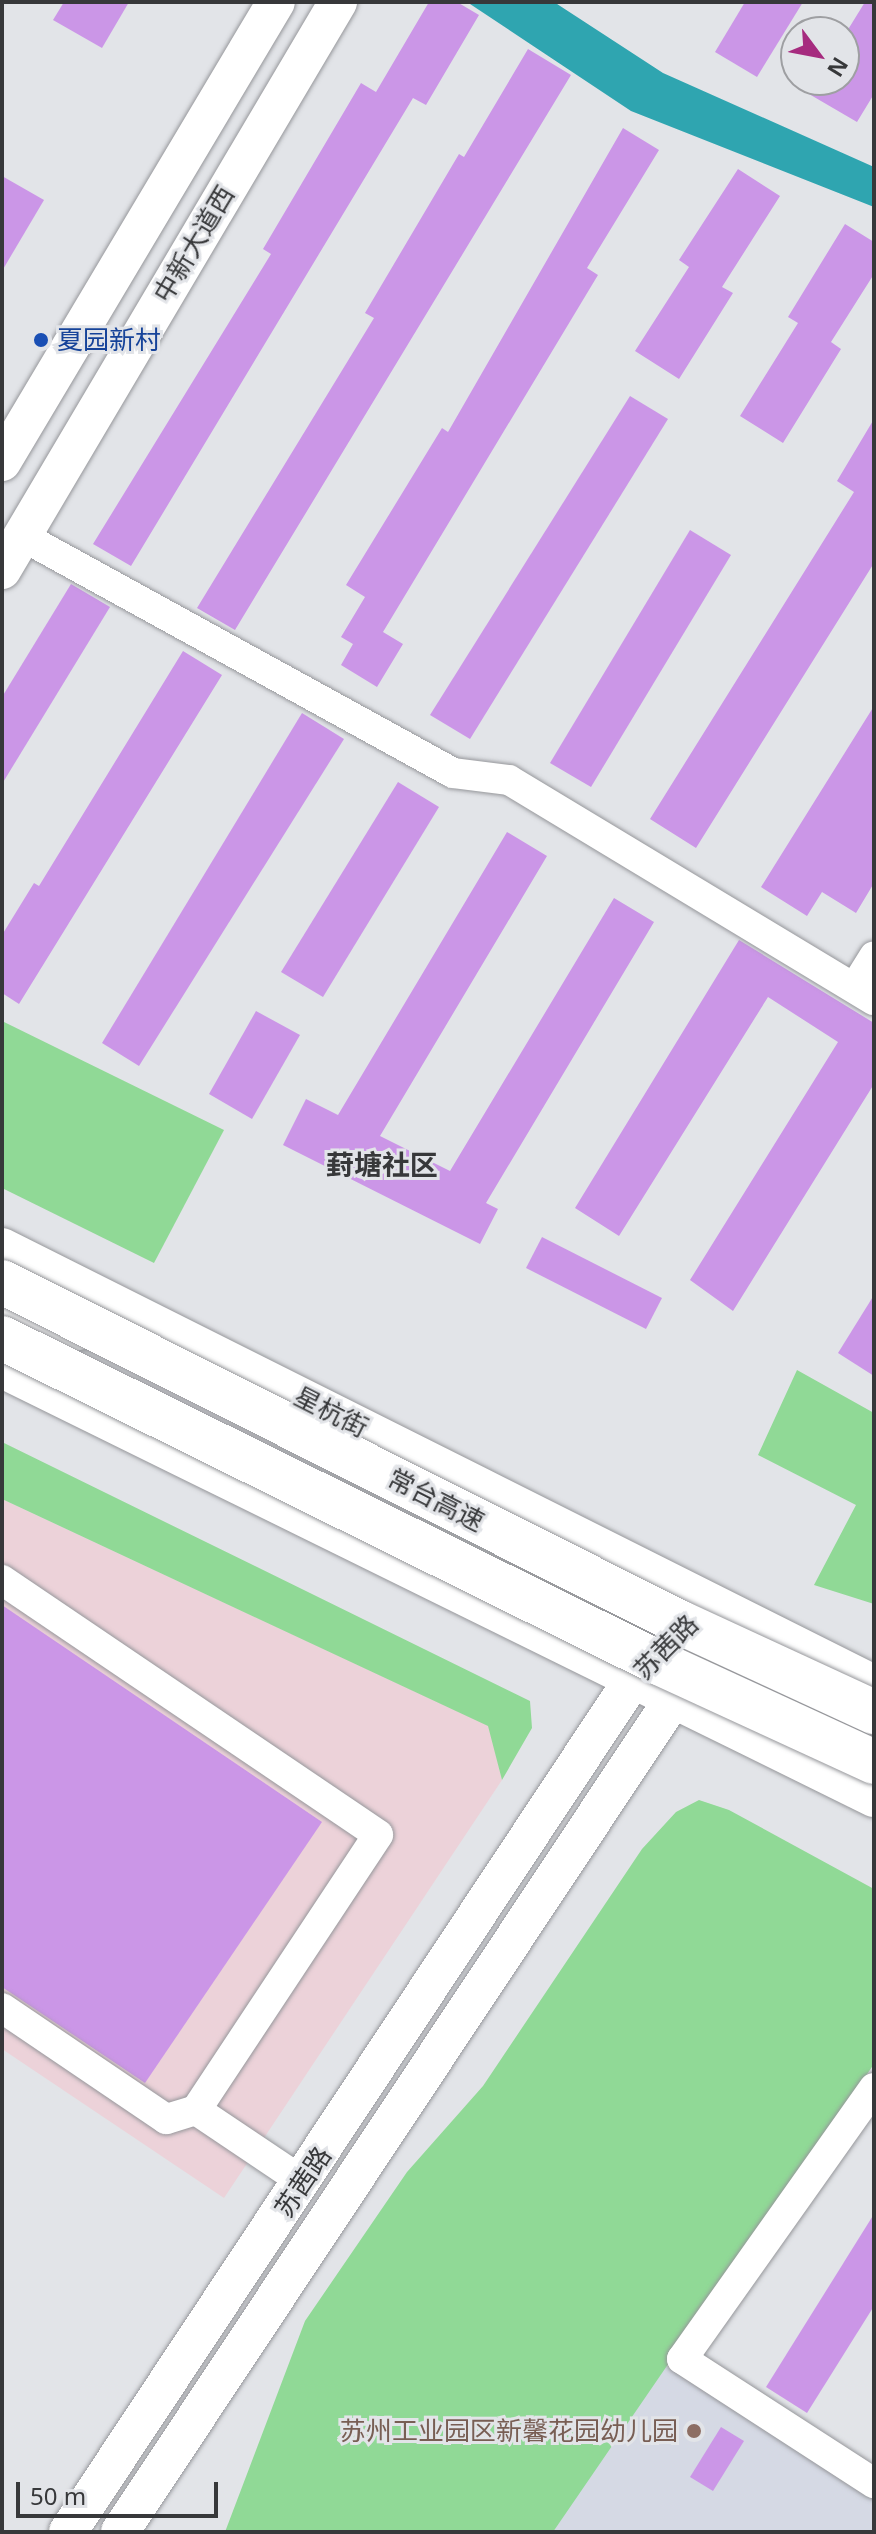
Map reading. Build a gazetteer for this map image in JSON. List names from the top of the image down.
{
  "streets": {
    "highway": ["常台高速"],
    "main road": ["中新大道西", "星杭街", "苏茜路"]
  },
  "crossings": [
    ["星杭街", "苏茜路"]
  ],
  "districts": ["葑塘社区"],
  "places": ["夏园新村", "苏州工业园区新馨花园幼儿园"],
  "scale_bar": "50 m",
  "north": "bottom right"
}
